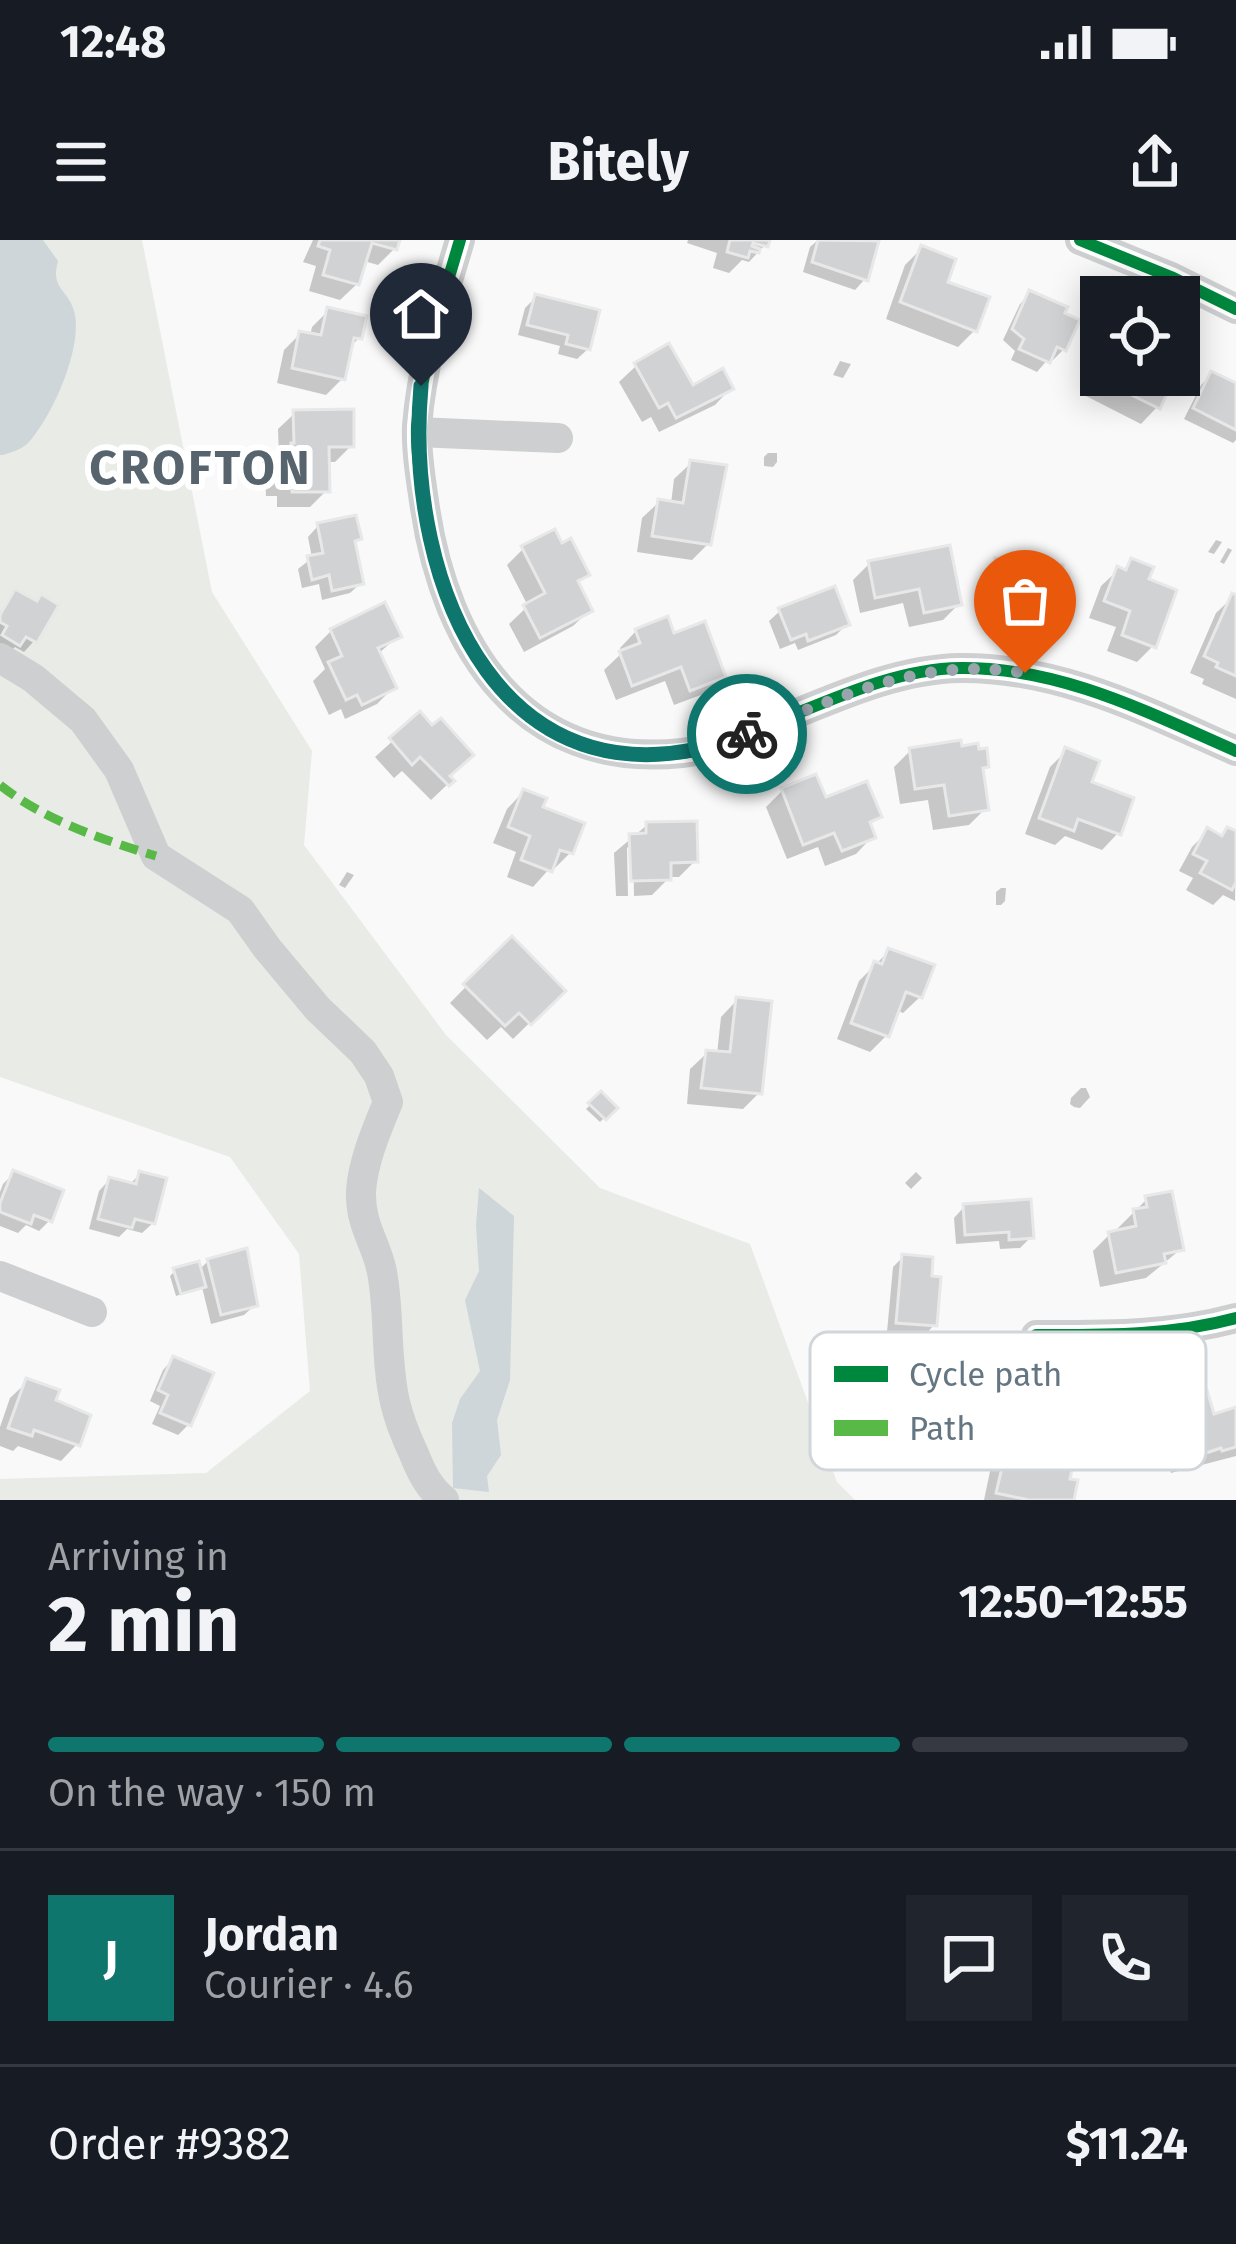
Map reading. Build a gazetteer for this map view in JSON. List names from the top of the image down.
{
  "districts": ["CROFTON"],
  "legend": ["Cycle path", "Path"],
  "page": {
    "status": "12:48",
    "header": "Bitely",
    "heading": ["2 min", "Arriving in", "12:50–12:55"],
    "panel": [
      "Jordan",
      "Courier · 4.6",
      "Order #9382",
      "$11.24"
    ],
    "bar": "On the way · 150 m",
    "round": "J"
  }
}
